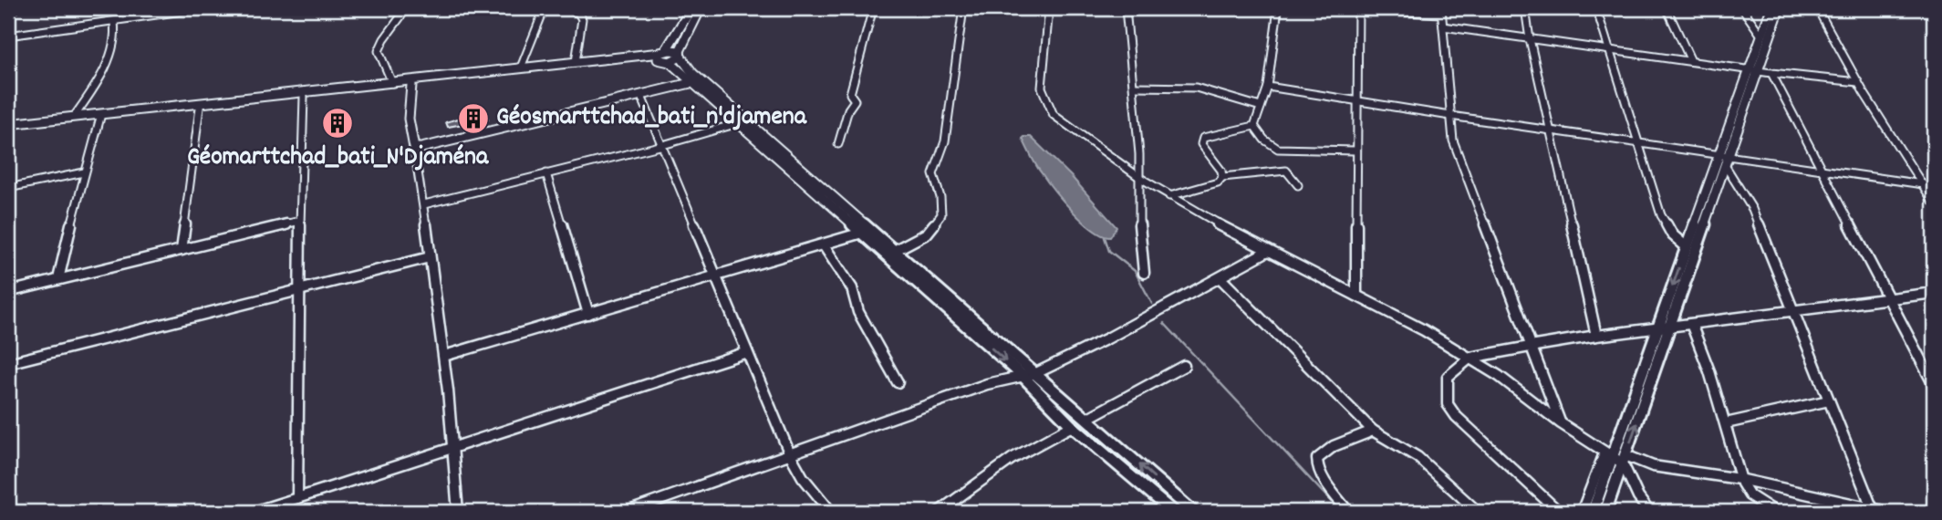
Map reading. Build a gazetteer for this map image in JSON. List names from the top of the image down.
{
  "places": {
    "building": ["Géosmarttchad_bati_n'djamena", "Géomarttchad_bati_N'Djaména"]
  }
}
